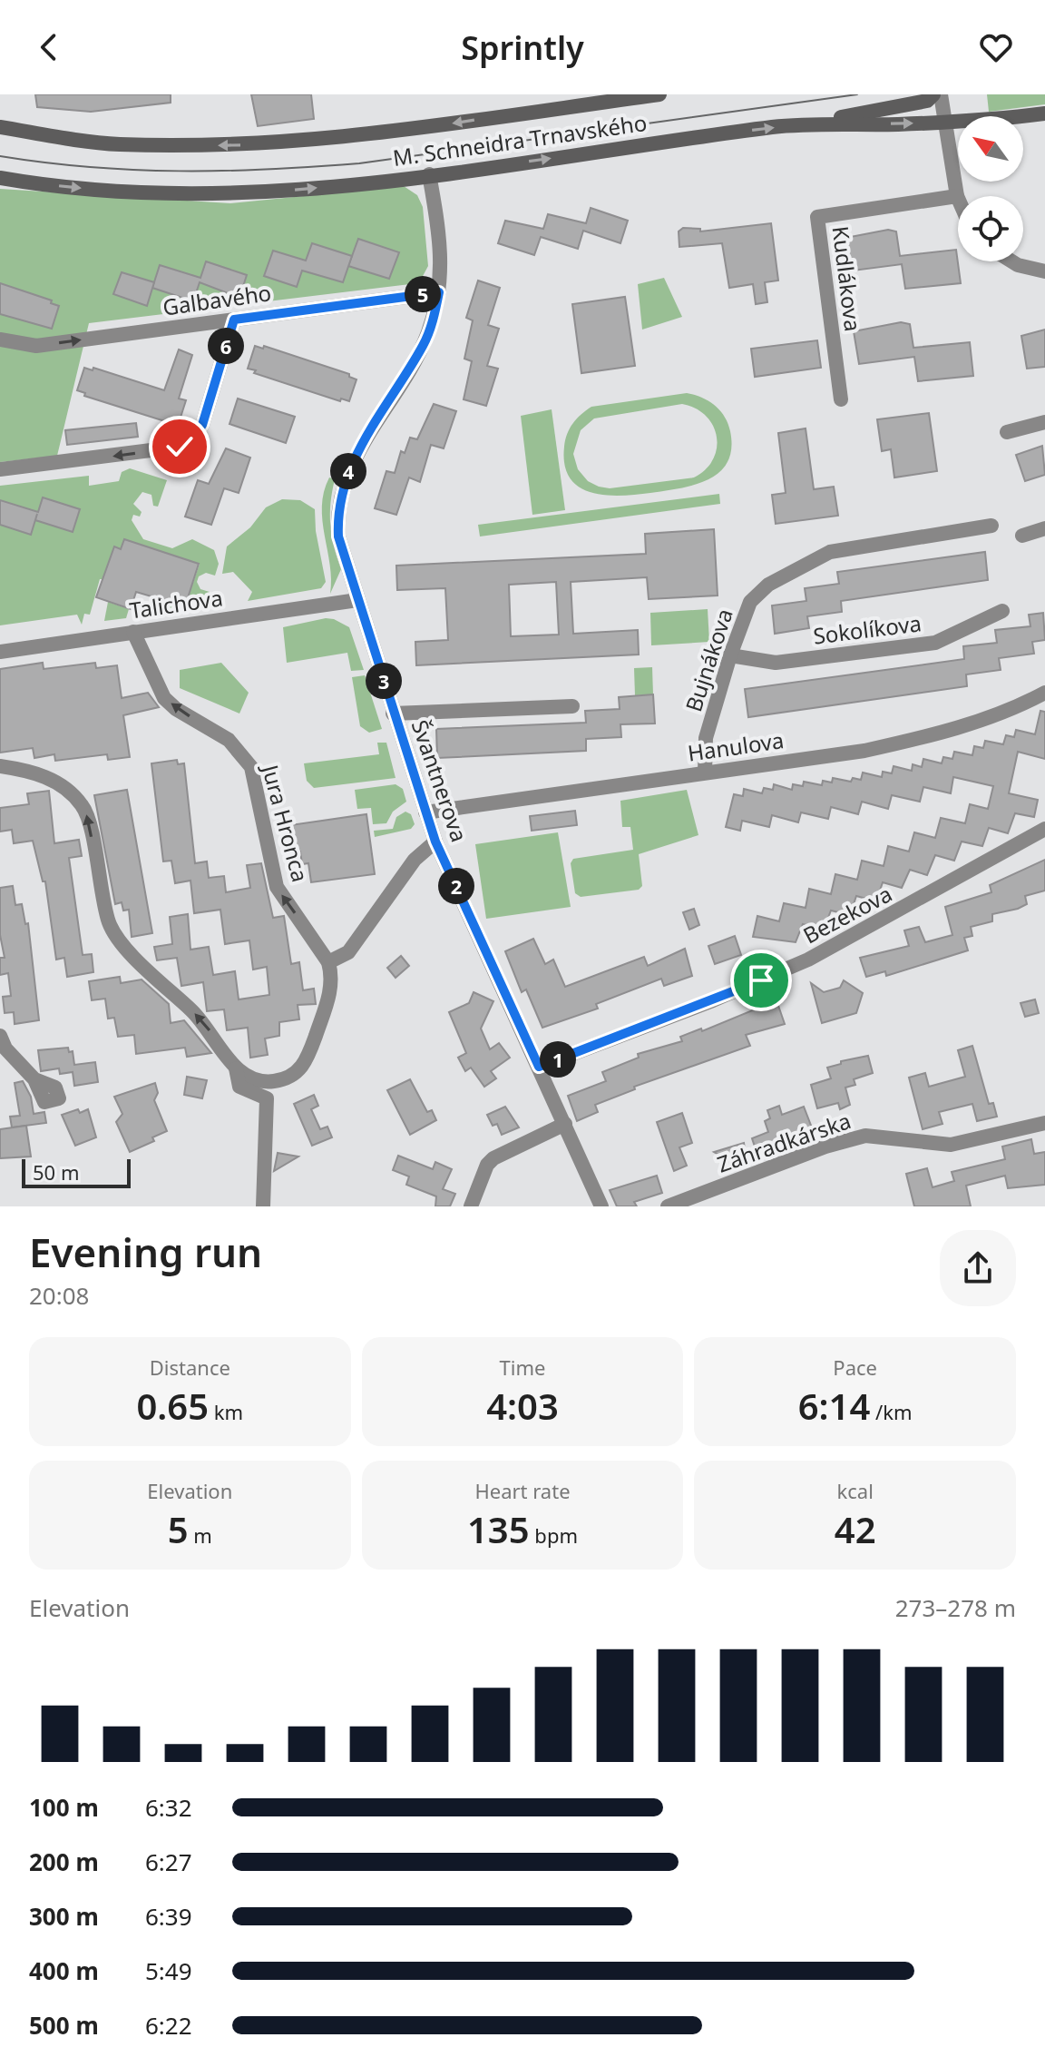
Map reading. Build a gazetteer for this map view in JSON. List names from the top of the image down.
{
  "streets": {
    "main road": ["M. Schneidra Trnavského"],
    "street": [
      "Kudlákova",
      "Galbavého",
      "Talichova",
      "Sokolíkova",
      "Bujnákova",
      "Hanulova",
      "Švantnerova",
      "Jura Hronca",
      "Bezekova",
      "Záhradkárska"
    ]
  },
  "crossings": [
    ["M. Schneidra Trnavského", "Švantnerova"],
    ["Galbavého", "Švantnerova"],
    ["Talichova", "Švantnerova"],
    ["Talichova", "Jura Hronca"],
    ["Sokolíkova", "Bujnákova"],
    ["Bujnákova", "Hanulova"],
    ["Hanulova", "Švantnerova"],
    ["Švantnerova", "Bezekova"]
  ],
  "one_way": ["Galbavého", "Jura Hronca"],
  "scale_bar": "50 m",
  "north": "top left",
  "page": {
    "header": "Sprintly",
    "pins": [
      "5",
      "6",
      "4",
      "3",
      "2",
      "1"
    ],
    "scale": "50 m",
    "heading": ["Evening run", "20:08"],
    "stats": [
      ["Distance", "0.65 km"],
      ["Time", "4:03"],
      ["Pace", "6:14 /km"],
      ["Elevation", "5 m"],
      ["Heart rate", "135 bpm"],
      ["kcal", "42"]
    ],
    "chart": ["Elevation", "273–278 m"],
    "list": [
      {
        "name": "100 m",
        "note": "6:32"
      },
      {
        "name": "200 m",
        "note": "6:27"
      },
      {
        "name": "300 m",
        "note": "6:39"
      },
      {
        "name": "400 m",
        "note": "5:49"
      },
      {
        "name": "500 m",
        "note": "6:22"
      }
    ]
  }
}
